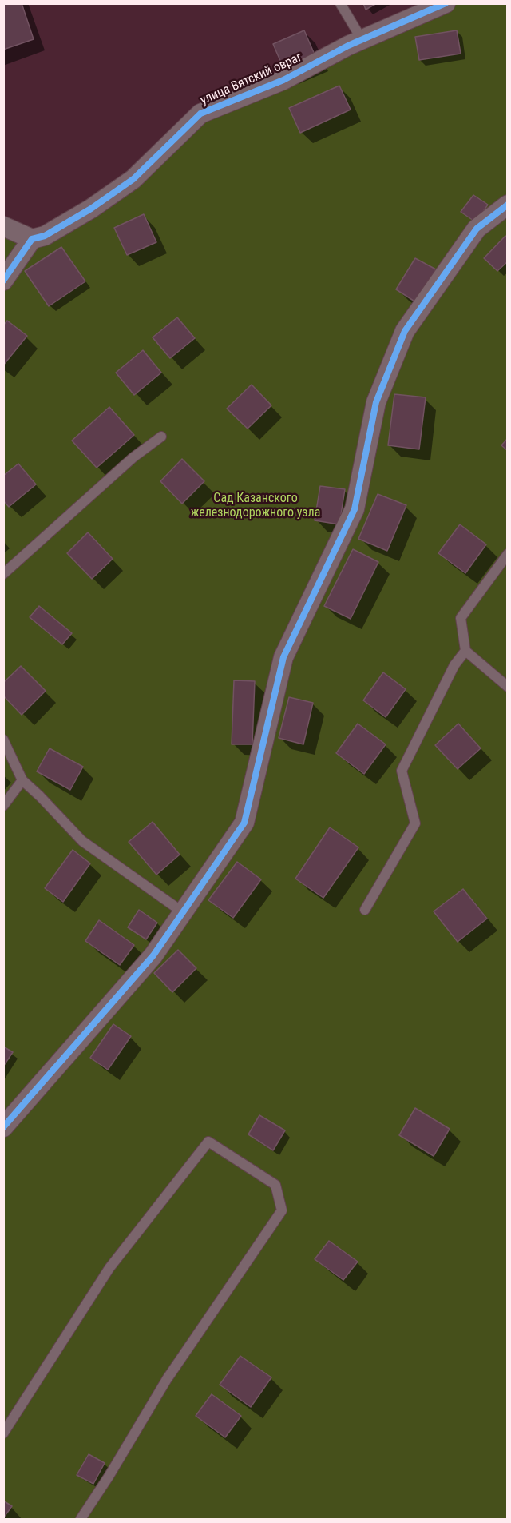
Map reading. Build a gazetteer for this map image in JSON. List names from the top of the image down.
{
  "streets": {
    "street": ["улица Вятский овраг"]
  },
  "parks": ["Сад Казанского железнодорожного узла"]
}
